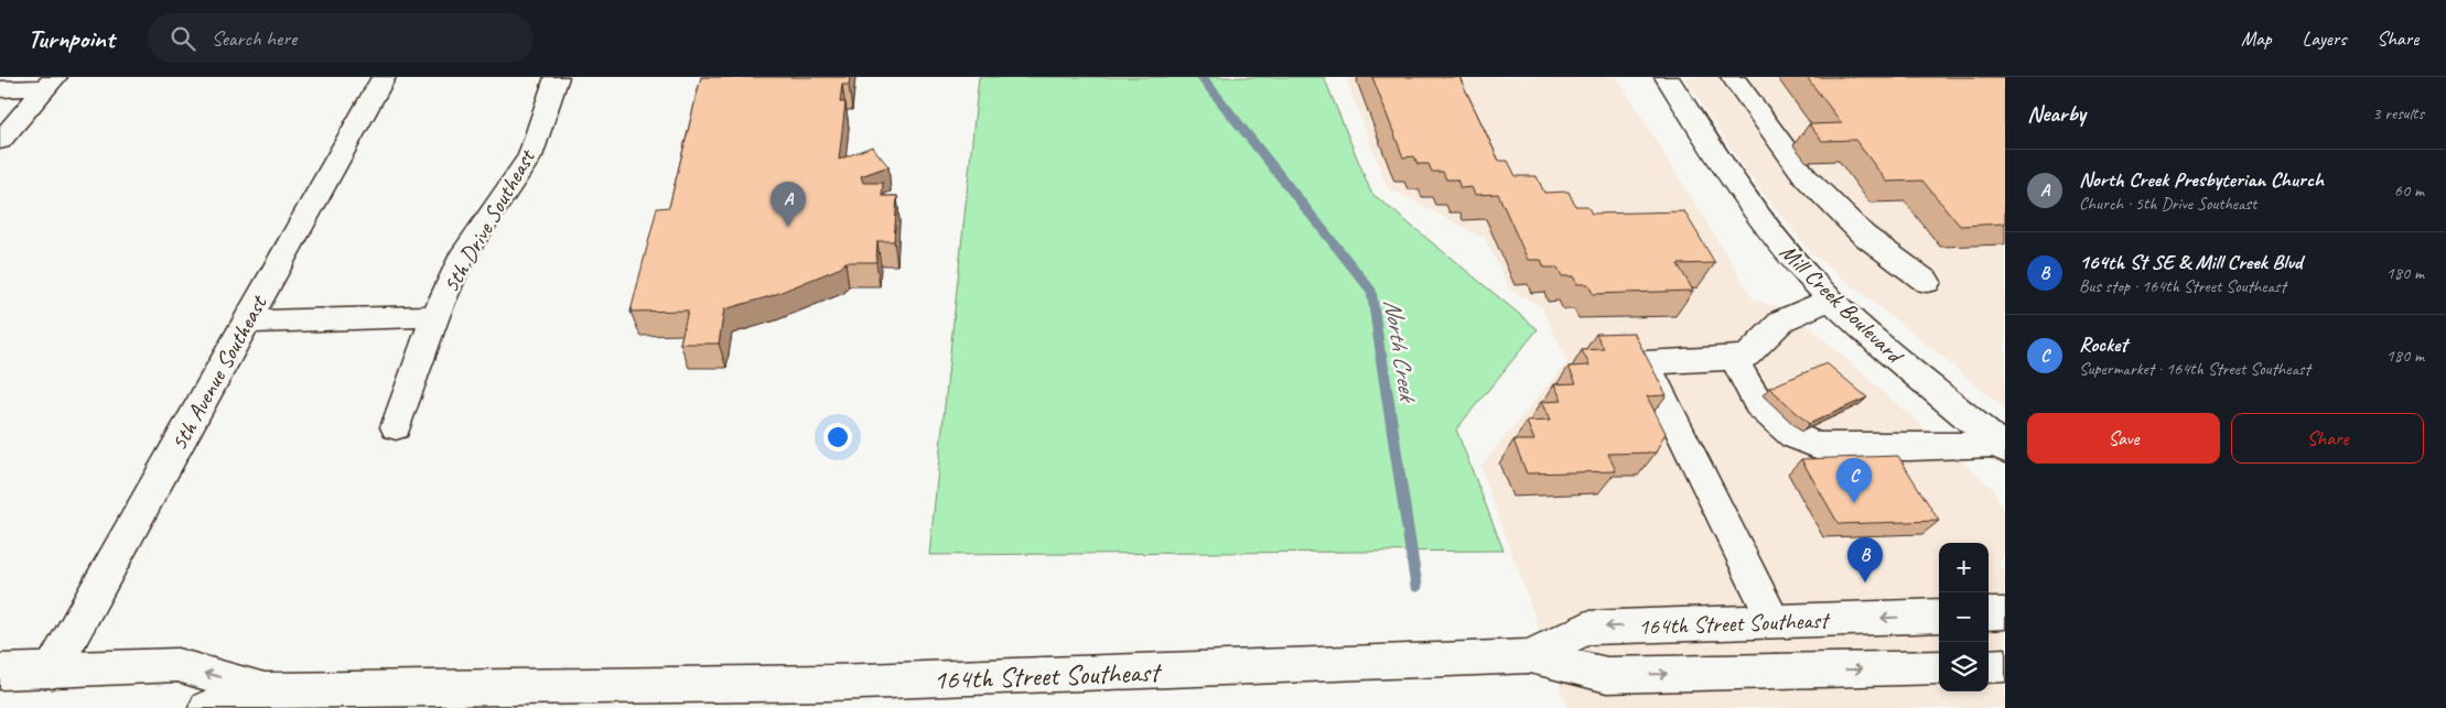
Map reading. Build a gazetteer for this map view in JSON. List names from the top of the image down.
{
  "streets": {
    "street": [
      "5th Drive Southeast",
      "Mill Creek Boulevard",
      "5th Avenue Southeast",
      "164th Street Southeast"
    ]
  },
  "crossings": [
    ["5th Avenue Southeast", "164th Street Southeast"]
  ],
  "water": ["North Creek"],
  "page": {
    "header": "Turnpoint",
    "search": "Search here",
    "nav": ["Map", "Layers", "Share"],
    "heading": ["Nearby", "3 results"],
    "list": [
      {
        "mark": "A",
        "name": "North Creek Presbyterian Church",
        "note": "Church · 5th Drive Southeast",
        "value": "60 m"
      },
      {
        "mark": "B",
        "name": "164th St SE & Mill Creek Blvd",
        "note": "Bus stop · 164th Street Southeast",
        "value": "180 m"
      },
      {
        "mark": "C",
        "name": "Rocket",
        "note": "Supermarket · 164th Street Southeast",
        "value": "180 m"
      }
    ],
    "pins": ["A", "C", "B"],
    "buttons": ["Save", "Share"],
    "map_buttons": ["+", "−"]
  }
}
